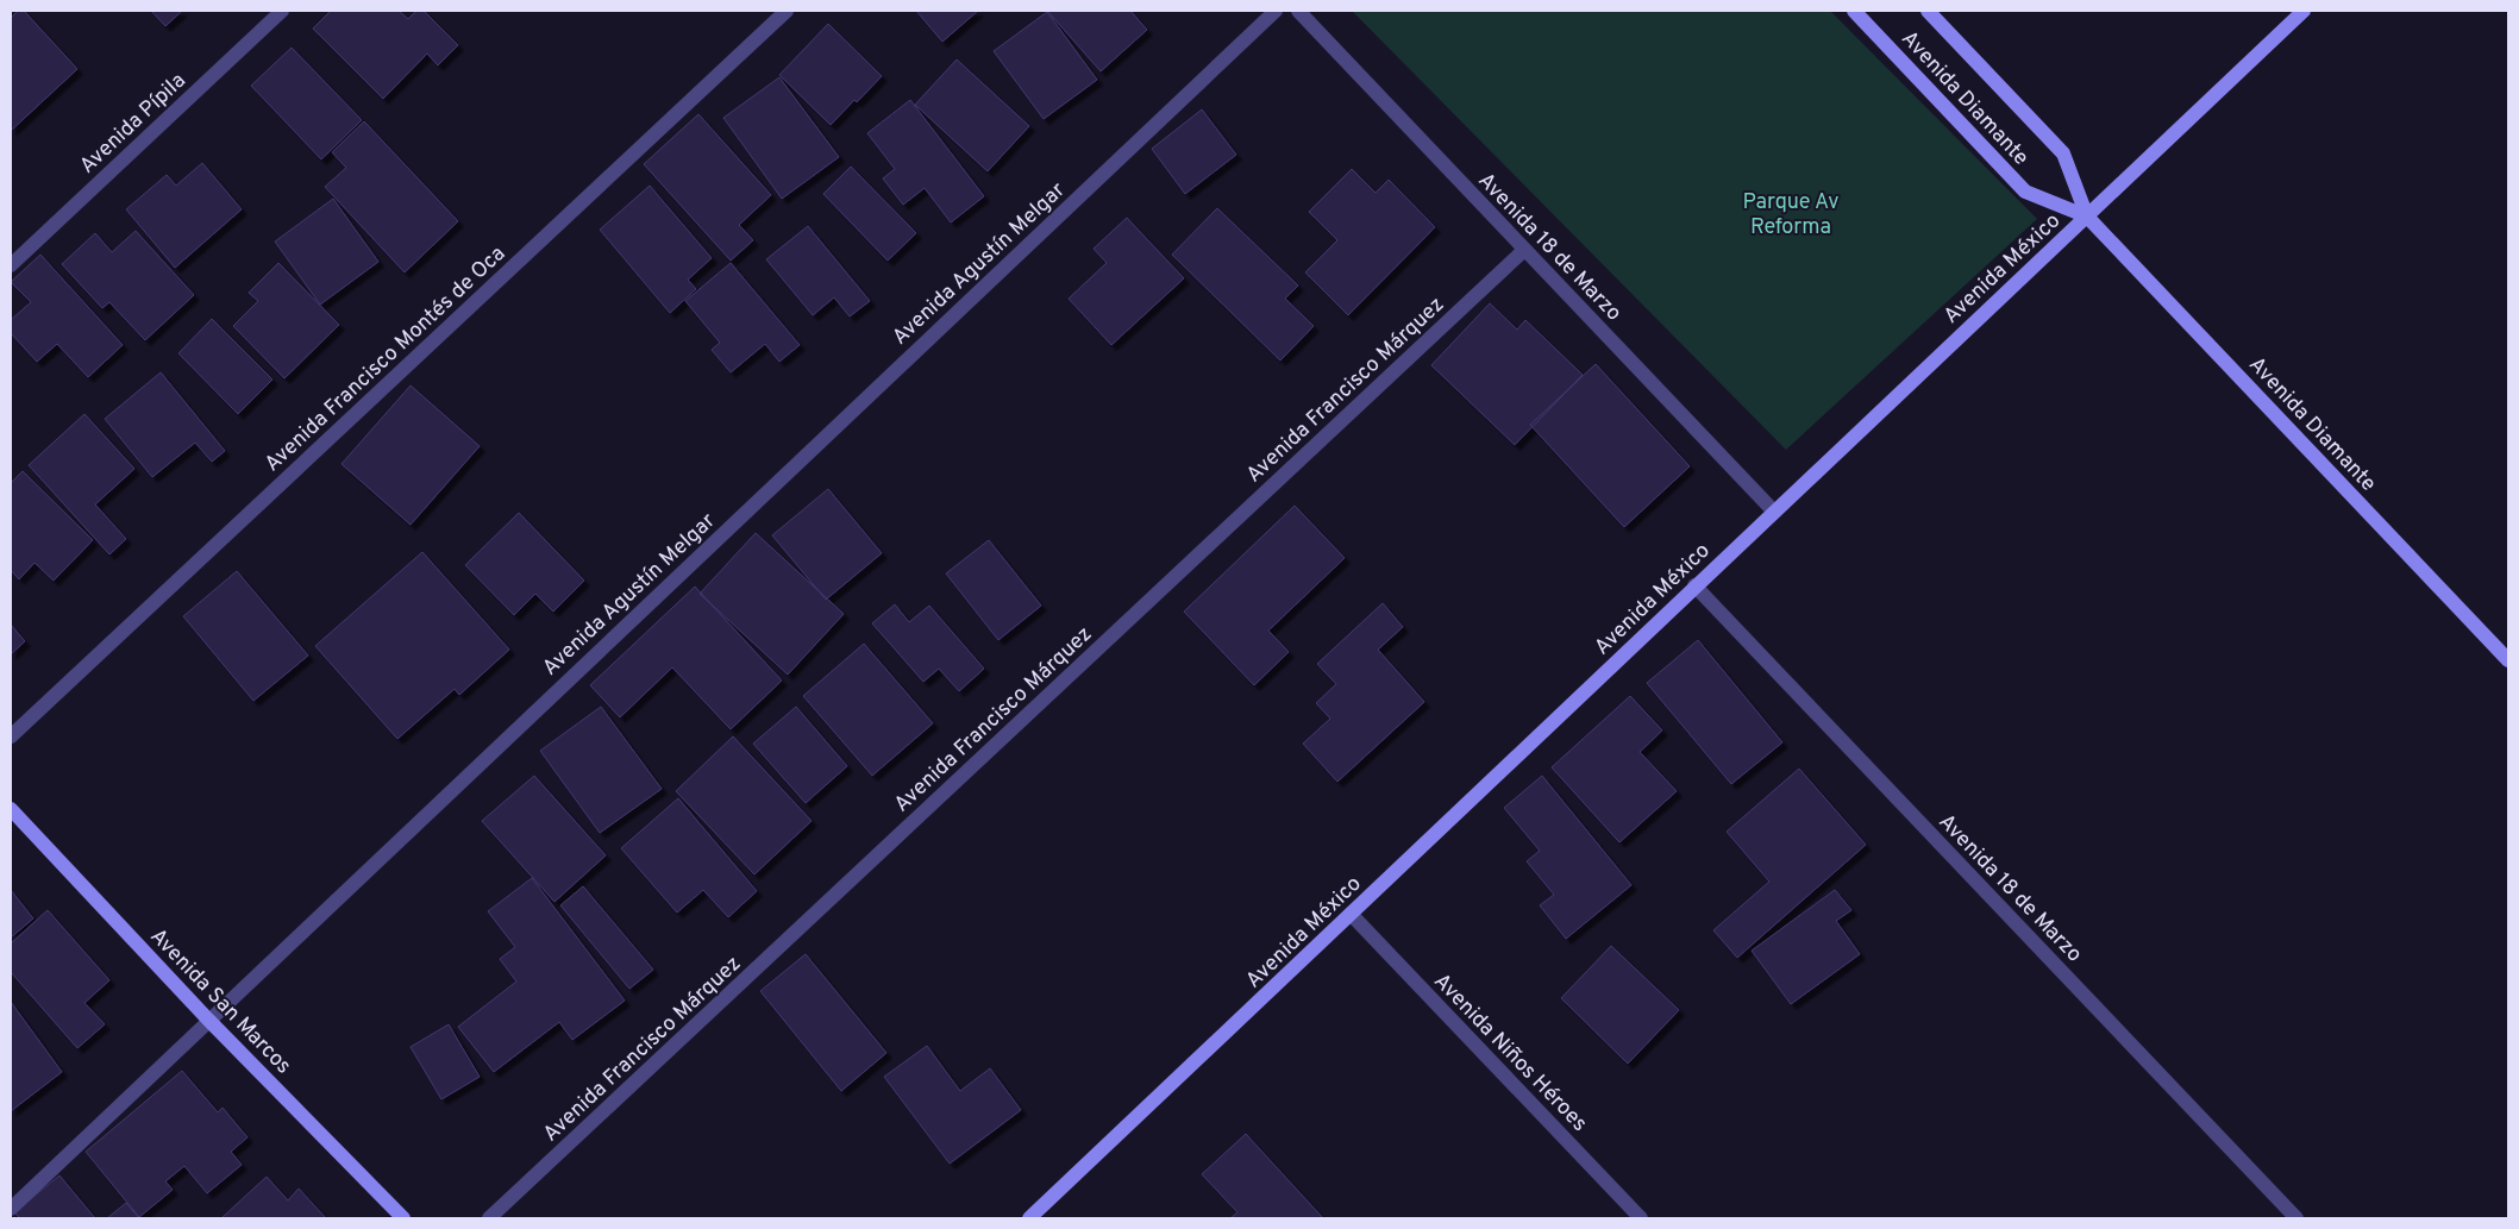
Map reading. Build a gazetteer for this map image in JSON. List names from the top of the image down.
{
  "streets": {
    "main road": ["Avenida Diamante", "Avenida México", "Avenida San Marcos"],
    "street": [
      "Avenida Pípila",
      "Avenida 18 de Marzo",
      "Avenida Agustín Melgar",
      "Avenida Francisco Montés de Oca",
      "Avenida Francisco Márquez",
      "Avenida Niños Héroes"
    ]
  },
  "crossings": [
    ["Avenida Diamante", "Avenida México"],
    ["Avenida 18 de Marzo", "Avenida México"],
    ["Avenida 18 de Marzo", "Avenida Francisco Márquez"],
    ["Avenida Agustín Melgar", "Avenida San Marcos"],
    ["Avenida México", "Avenida Niños Héroes"]
  ],
  "parks": ["Parque Av Reforma"]
}
